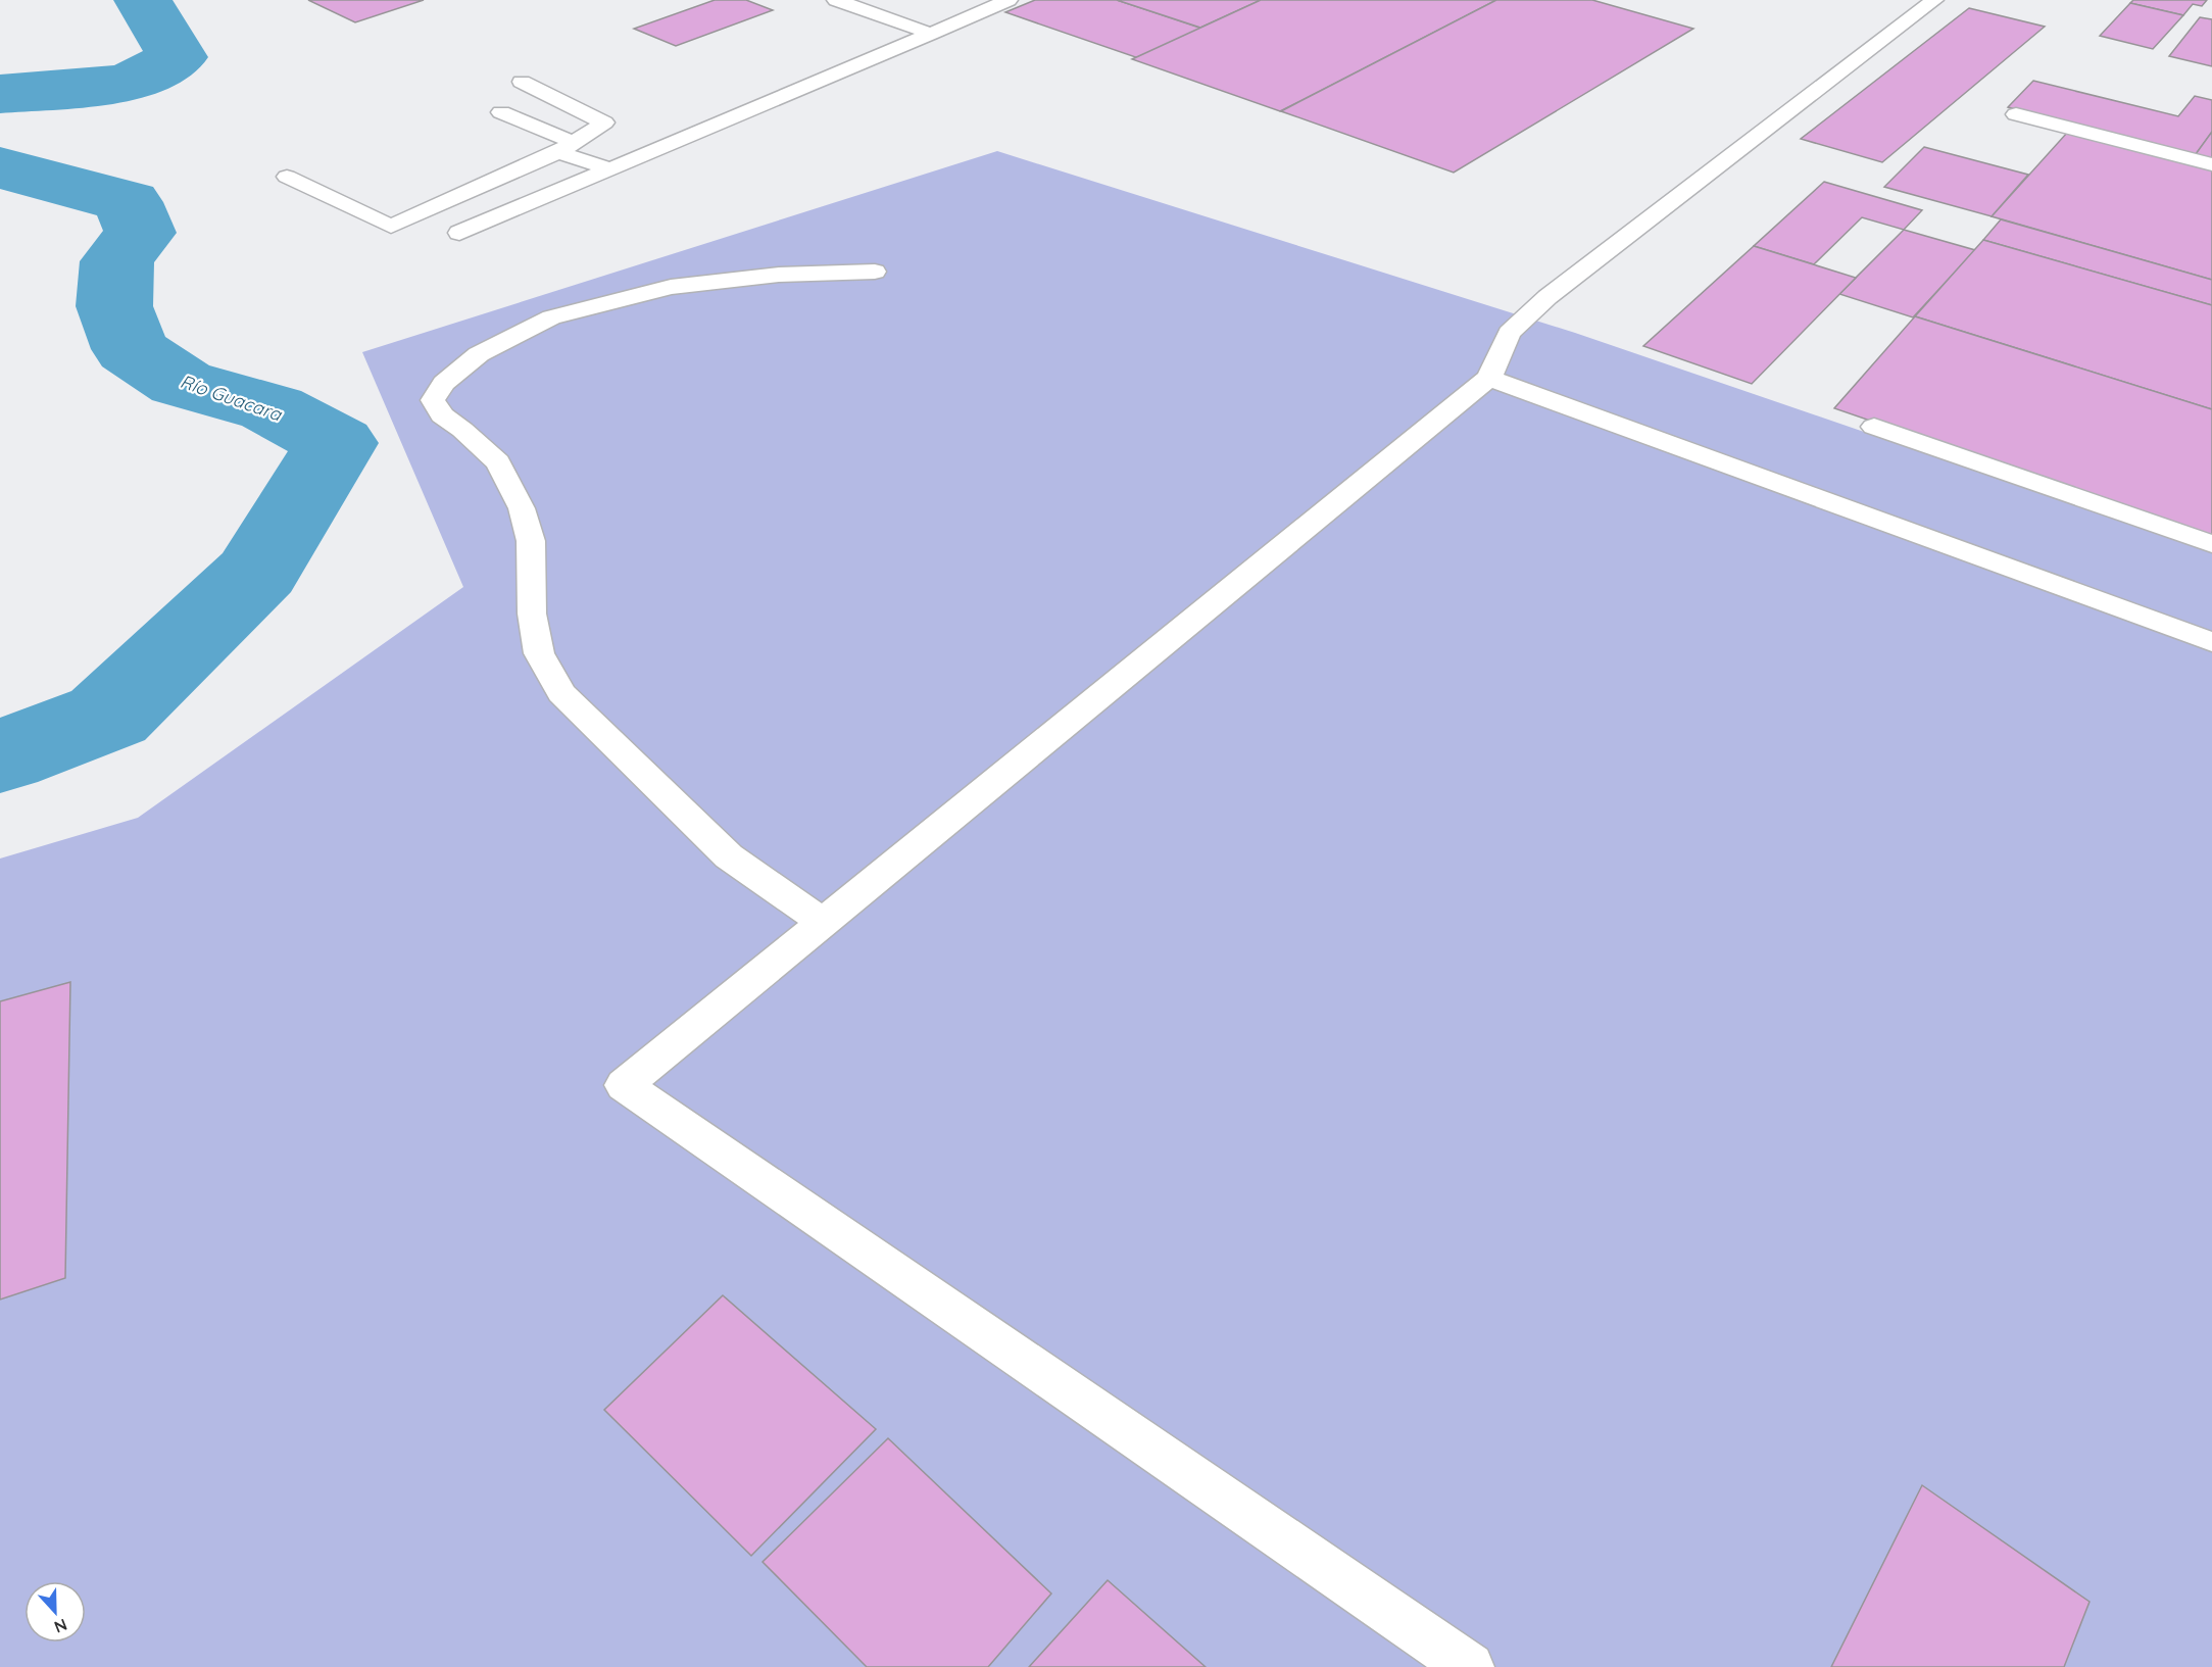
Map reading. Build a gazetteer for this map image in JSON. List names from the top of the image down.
{
  "water": ["Río Guacara"],
  "north": "bottom"
}
